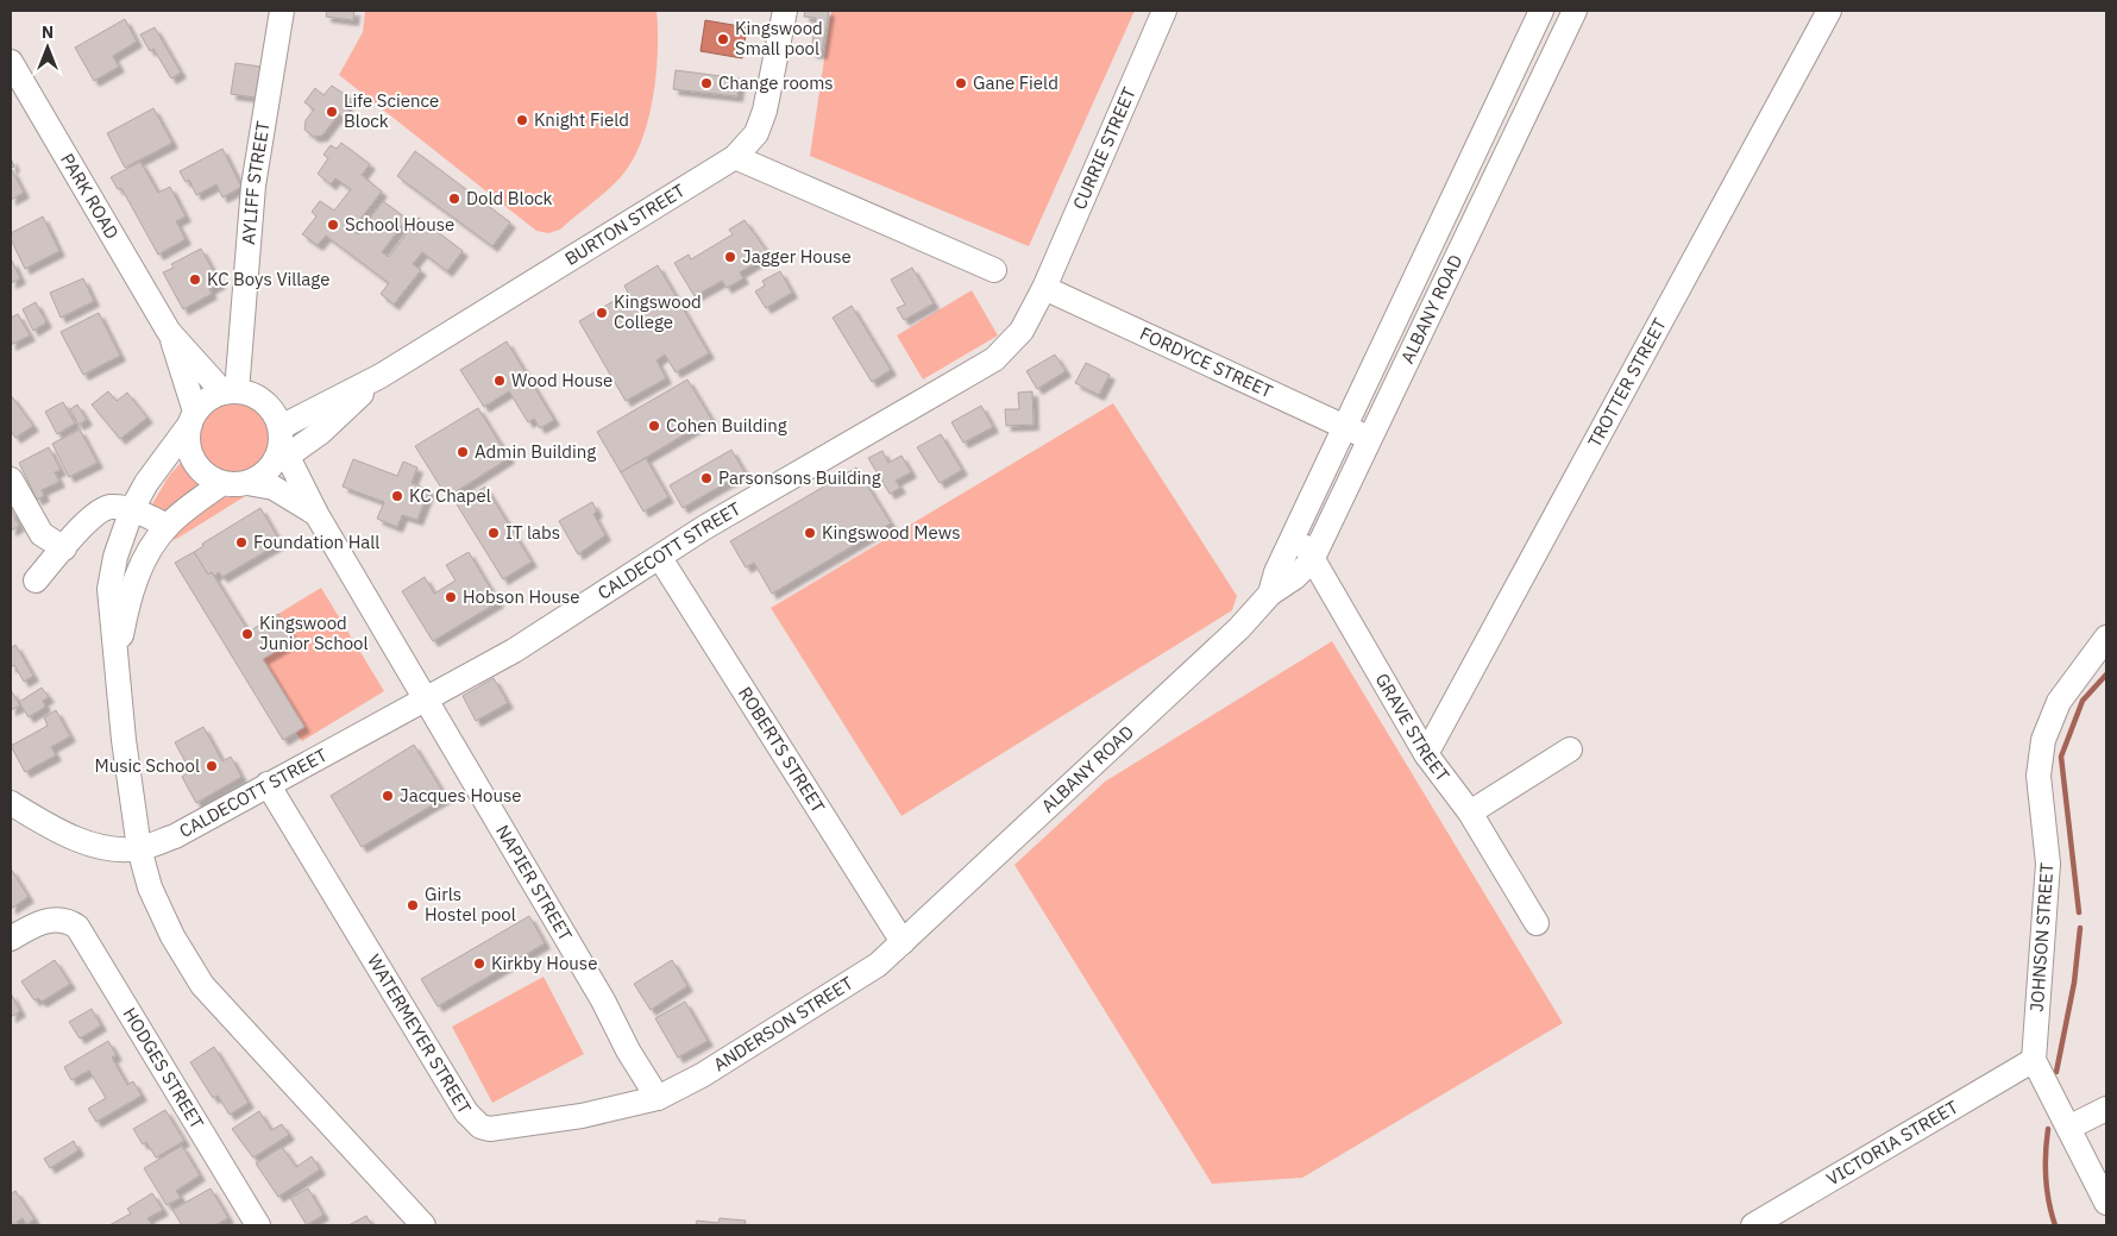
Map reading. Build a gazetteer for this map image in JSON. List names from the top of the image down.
{
  "streets": {
    "street": [
      "CURRIE STREET",
      "AYLIFF STREET",
      "PARK ROAD",
      "BURTON STREET",
      "ALBANY ROAD",
      "FORDYCE STREET",
      "TROTTER STREET",
      "CALDECOTT STREET",
      "GRAVE STREET",
      "ROBERTS STREET",
      "NAPIER STREET",
      "JOHNSON STREET",
      "ANDERSON STREET",
      "WATERMEYER STREET",
      "HODGES STREET",
      "VICTORIA STREET"
    ]
  },
  "crossings": [
    ["CURRIE STREET", "FORDYCE STREET"],
    ["CURRIE STREET", "CALDECOTT STREET"],
    ["AYLIFF STREET", "PARK ROAD"],
    ["AYLIFF STREET", "BURTON STREET"],
    ["AYLIFF STREET", "NAPIER STREET"],
    ["PARK ROAD", "BURTON STREET"],
    ["PARK ROAD", "NAPIER STREET"],
    ["BURTON STREET", "NAPIER STREET"],
    ["ALBANY ROAD", "FORDYCE STREET"],
    ["ALBANY ROAD", "GRAVE STREET"],
    ["ALBANY ROAD", "ROBERTS STREET"],
    ["ALBANY ROAD", "ANDERSON STREET"],
    ["FORDYCE STREET", "CALDECOTT STREET"],
    ["TROTTER STREET", "GRAVE STREET"],
    ["CALDECOTT STREET", "ROBERTS STREET"],
    ["CALDECOTT STREET", "NAPIER STREET"],
    ["CALDECOTT STREET", "WATERMEYER STREET"],
    ["ROBERTS STREET", "ANDERSON STREET"],
    ["NAPIER STREET", "ANDERSON STREET"],
    ["NAPIER STREET", "WATERMEYER STREET"],
    ["JOHNSON STREET", "VICTORIA STREET"],
    ["ANDERSON STREET", "WATERMEYER STREET"]
  ],
  "places": [
    "Kingswood Small pool",
    "Change rooms",
    "Gane Field",
    "Life Science Block",
    "Knight Field",
    "Dold Block",
    "School House",
    "Jagger House",
    "KC Boys Village",
    "Kingswood College",
    "Wood House",
    "Cohen Building",
    "Admin Building",
    "Parsonsons Building",
    "KC Chapel",
    "IT labs",
    "Kingswood Mews",
    "Foundation Hall",
    "Hobson House",
    "Kingswood Junior School",
    "Music School",
    "Jacques House",
    "Girls Hostel pool",
    "Kirkby House"
  ],
  "north": "top"
}
